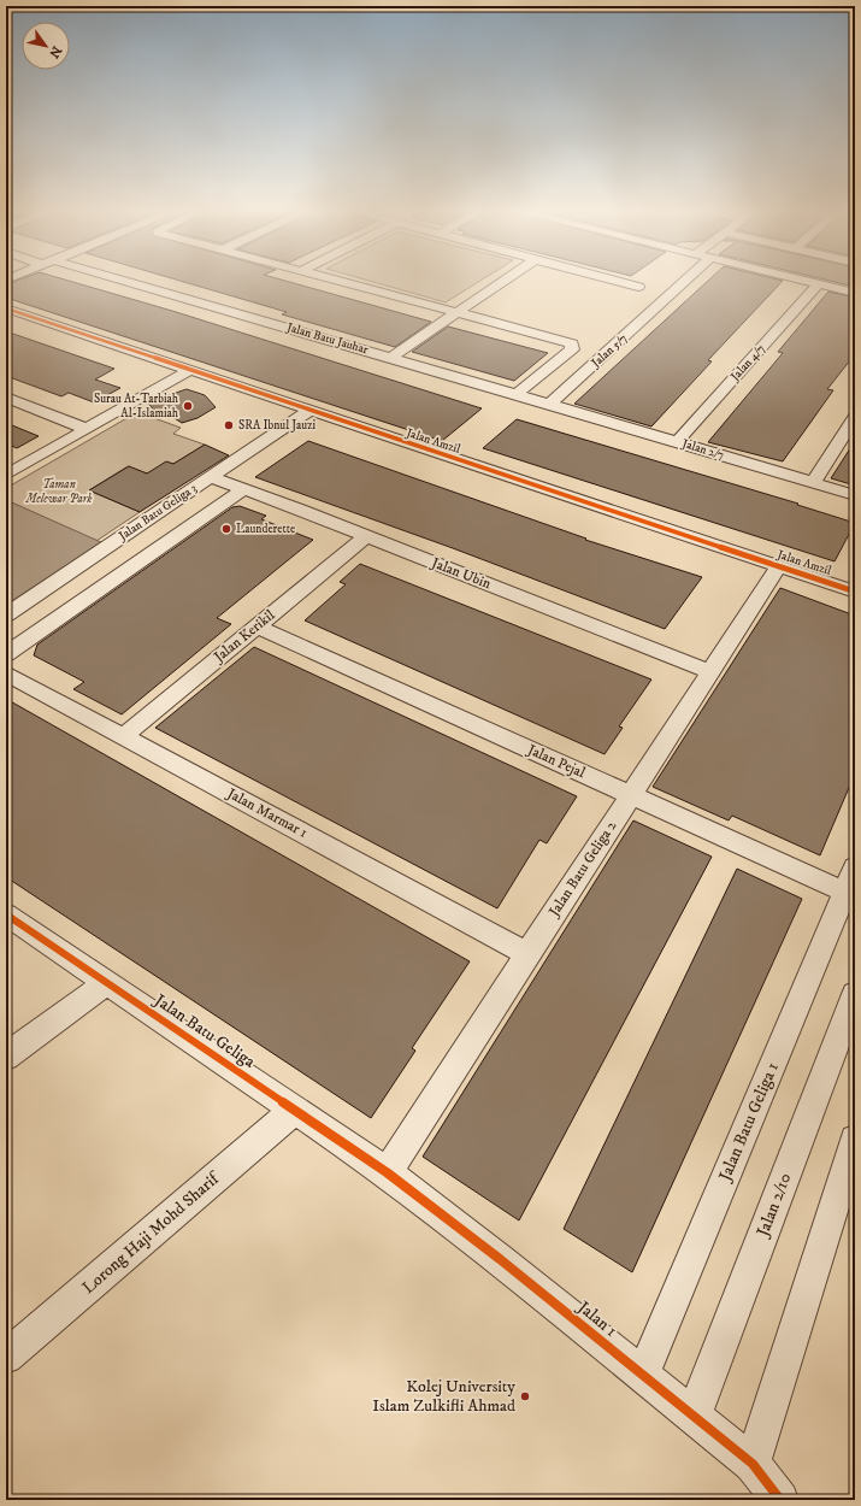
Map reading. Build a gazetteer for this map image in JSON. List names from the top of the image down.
{
  "streets": {
    "street": [
      "Jalan Batu Jauhar",
      "Jalan 5/7",
      "Jalan 4/7",
      "Jalan Amzil",
      "Jalan 2/7",
      "Jalan Batu Geliga 3",
      "Jalan Ubin",
      "Jalan Kerikil",
      "Jalan Pejal",
      "Jalan Marmar 1",
      "Jalan Batu Geliga 2",
      "Jalan Batu Geliga",
      "Jalan Batu Geliga 1",
      "Jalan 2/10",
      "Lorong Haji Mohd Sharif",
      "Jalan 1"
    ]
  },
  "crossings": [
    ["Jalan Batu Jauhar", "Jalan 5/7"],
    ["Jalan Batu Jauhar", "Jalan 2/7"],
    ["Jalan 5/7", "Jalan 2/7"],
    ["Jalan 4/7", "Jalan 2/7"],
    ["Jalan Amzil", "Jalan Batu Geliga 3"],
    ["Jalan Amzil", "Jalan Batu Geliga 2"],
    ["Jalan Batu Geliga 3", "Jalan Ubin"],
    ["Jalan Ubin", "Jalan Kerikil"],
    ["Jalan Ubin", "Jalan Batu Geliga 2"],
    ["Jalan Kerikil", "Jalan Pejal"],
    ["Jalan Kerikil", "Jalan Marmar 1"],
    ["Jalan Pejal", "Jalan Batu Geliga 2"],
    ["Jalan Pejal", "Jalan Batu Geliga 1"],
    ["Jalan Marmar 1", "Jalan Batu Geliga 2"],
    ["Jalan Batu Geliga 2", "Jalan Batu Geliga"],
    ["Jalan Batu Geliga 2", "Jalan 1"],
    ["Jalan Batu Geliga", "Lorong Haji Mohd Sharif"],
    ["Jalan Batu Geliga", "Jalan 1"],
    ["Jalan Batu Geliga 1", "Jalan 1"],
    ["Jalan 2/10", "Jalan 1"]
  ],
  "parks": ["Taman Melewar Park"],
  "places": [
    "Surau At-Tarbiah Al-Islamiah",
    "SRA Ibnul Jauzi",
    "Launderette",
    "Kolej University Islam Zulkifli Ahmad"
  ],
  "north": "bottom right"
}
